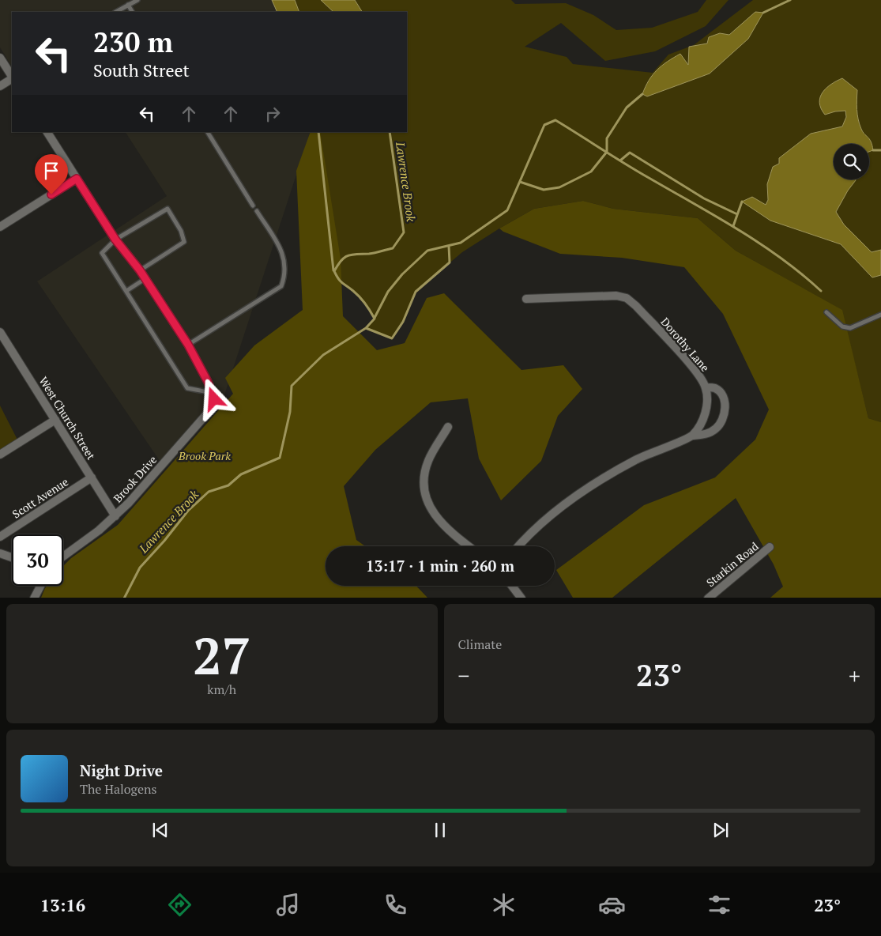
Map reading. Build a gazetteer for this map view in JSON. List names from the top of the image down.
{
  "streets": {
    "street": [
      "Dorothy Lane",
      "West Church Street",
      "Brook Drive",
      "Scott Avenue",
      "Starkin Road"
    ]
  },
  "crossings": [
    ["West Church Street", "Brook Drive"],
    ["West Church Street", "Scott Avenue"]
  ],
  "water": ["Lawrence Brook"],
  "parks": ["Brook Park"],
  "page": {
    "turn": ["230 m", "South Street"],
    "limit": "30",
    "trip": "13:17 · 1 min · 260 m",
    "tile": [
      ["27", "km/h"],
      "Climate"
    ],
    "heat": ["−", "23°", "+"],
    "song": ["Night Drive", "The Halogens"],
    "tabs": ["13:16", "23°"]
  }
}
